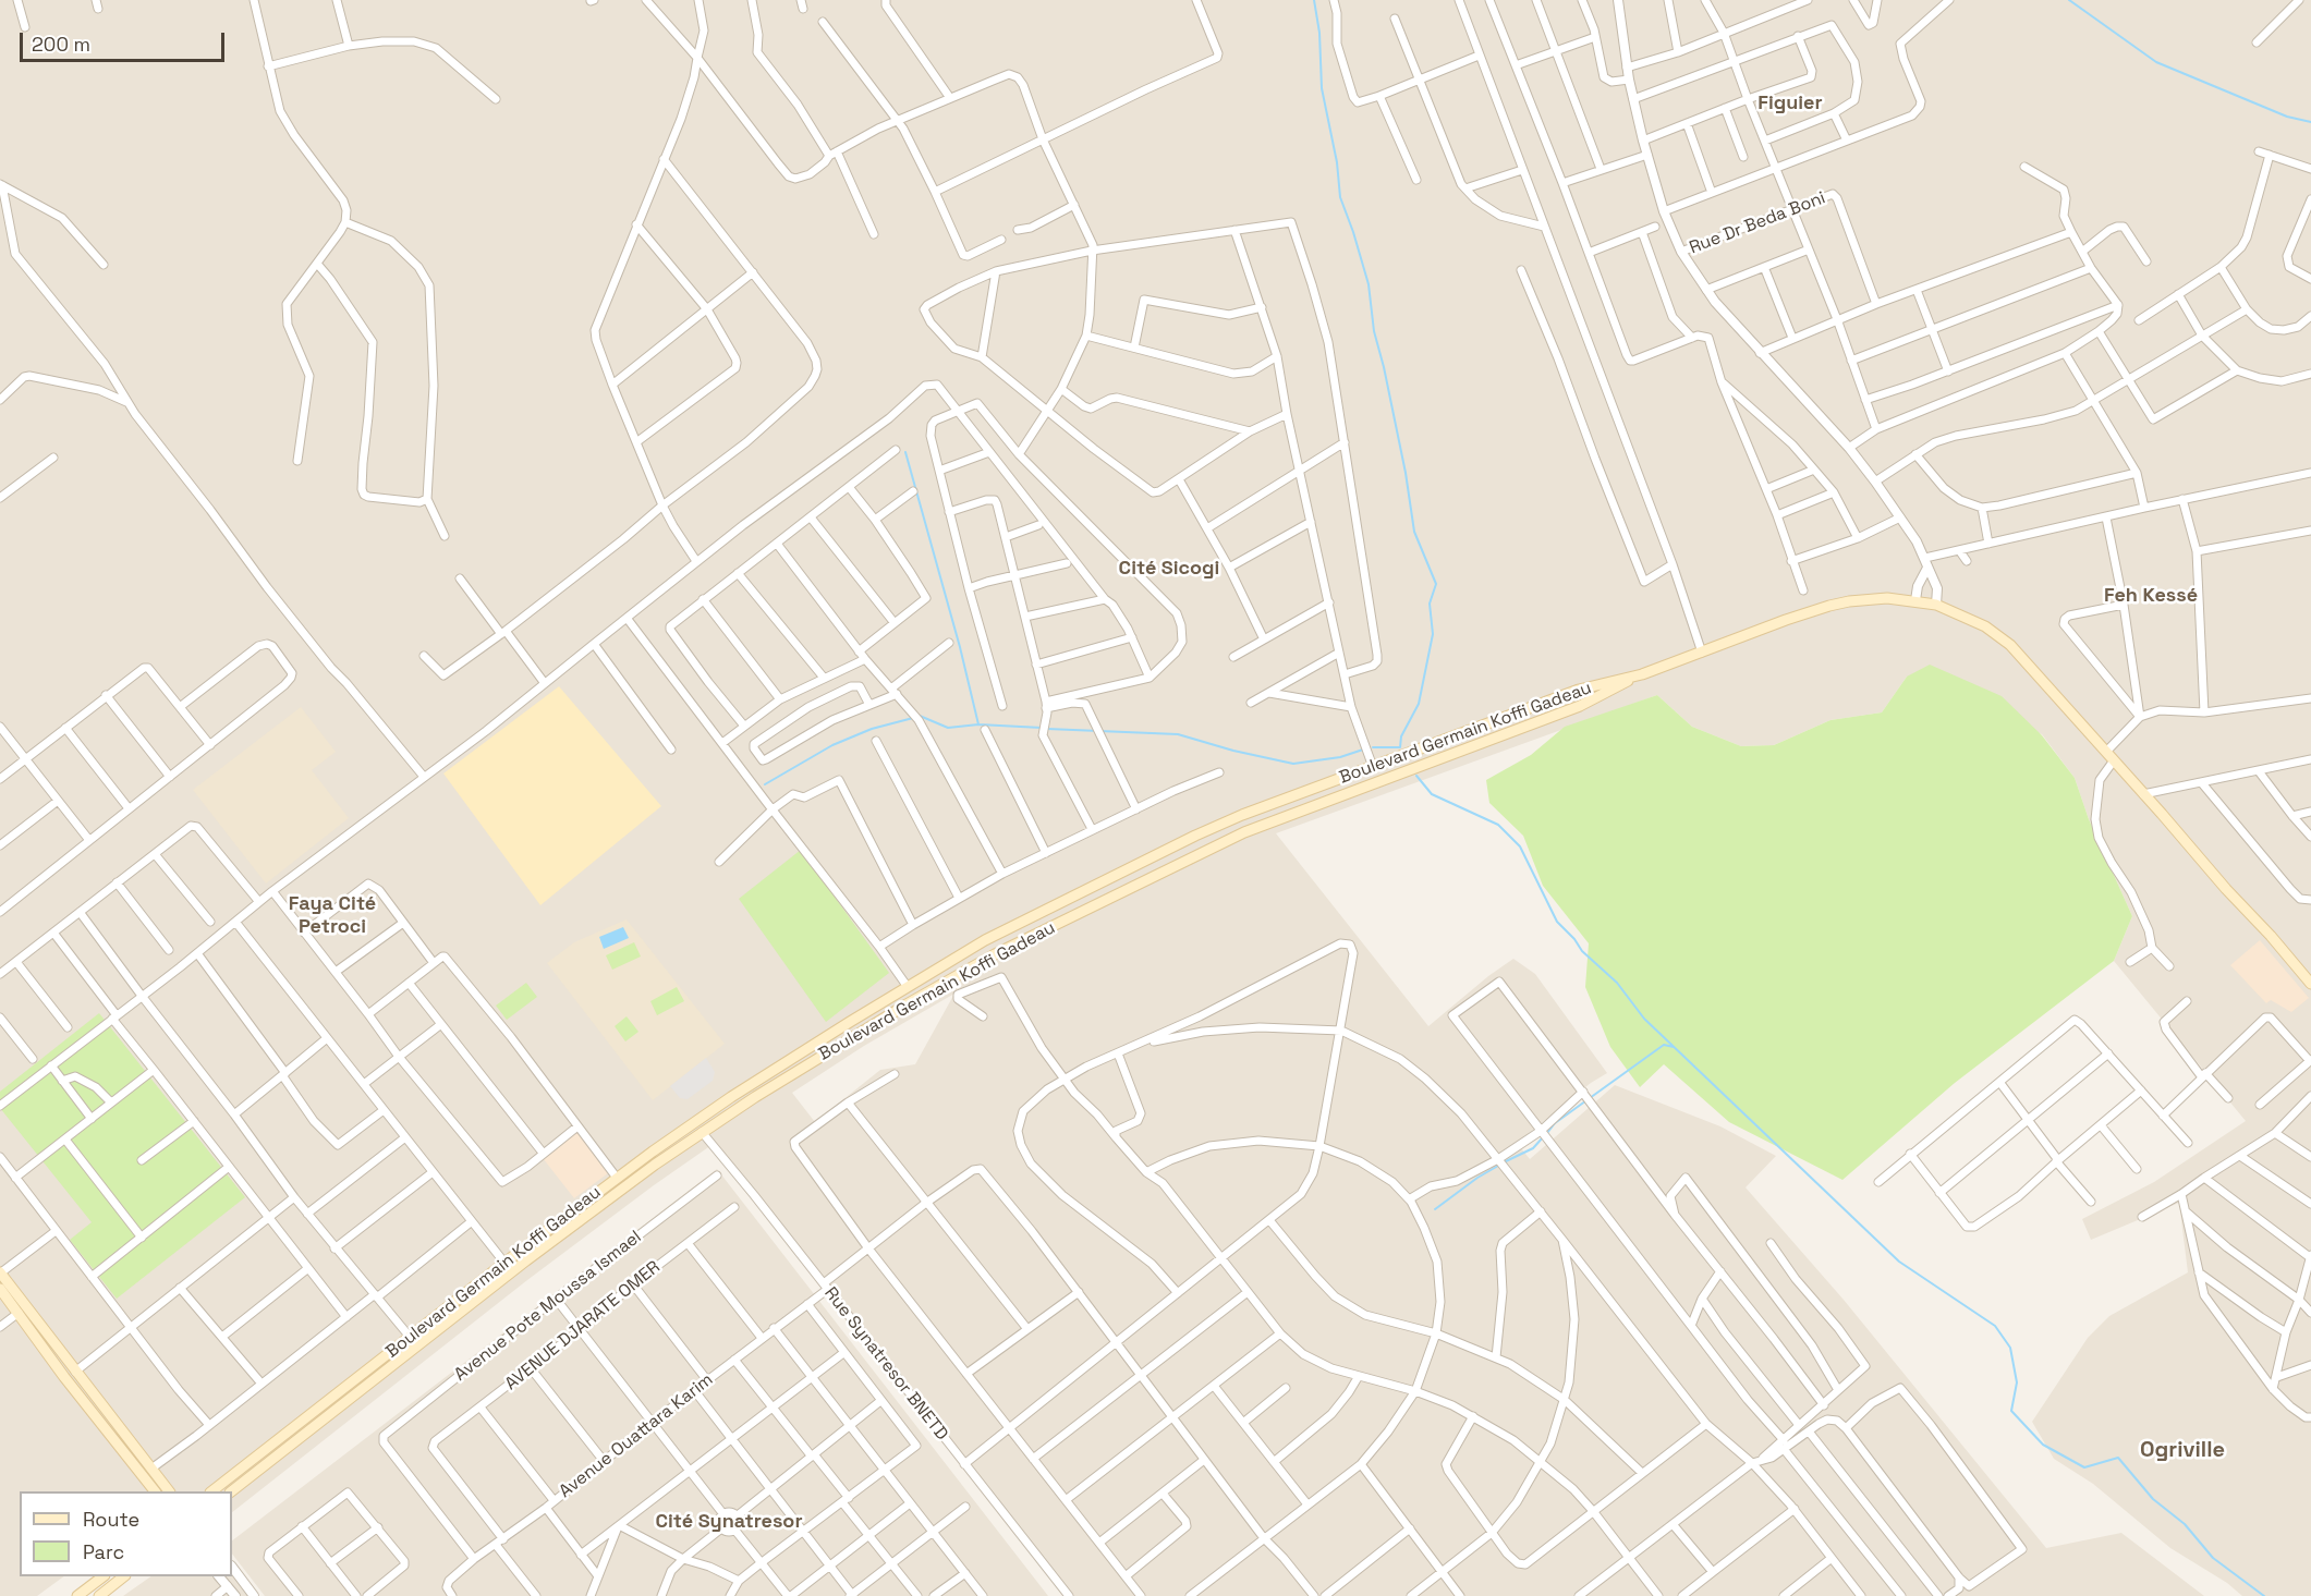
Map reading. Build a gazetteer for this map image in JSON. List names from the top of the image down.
{
  "streets": {
    "main road": ["Boulevard Germain Koffi Gadeau"],
    "street": [
      "Rue Dr Beda Boni",
      "Avenue Pote Moussa Ismael",
      "AVENUE DJARATE OMER",
      "Rue Synatresor BNETD",
      "Avenue Ouattara Karim"
    ]
  },
  "crossings": [
    ["Boulevard Germain Koffi Gadeau", "Rue Synatresor BNETD"],
    ["Avenue Pote Moussa Ismael", "Avenue Ouattara Karim"],
    ["AVENUE DJARATE OMER", "Avenue Ouattara Karim"],
    ["Rue Synatresor BNETD", "Avenue Ouattara Karim"]
  ],
  "districts": [
    "Figuier",
    "Cité Sicogi",
    "Feh Kessé",
    "Faya Cité Petroci",
    "Ogriville",
    "Cité Synatresor"
  ],
  "legend": ["Route", "Parc"],
  "scale_bar": "200 m"
}
